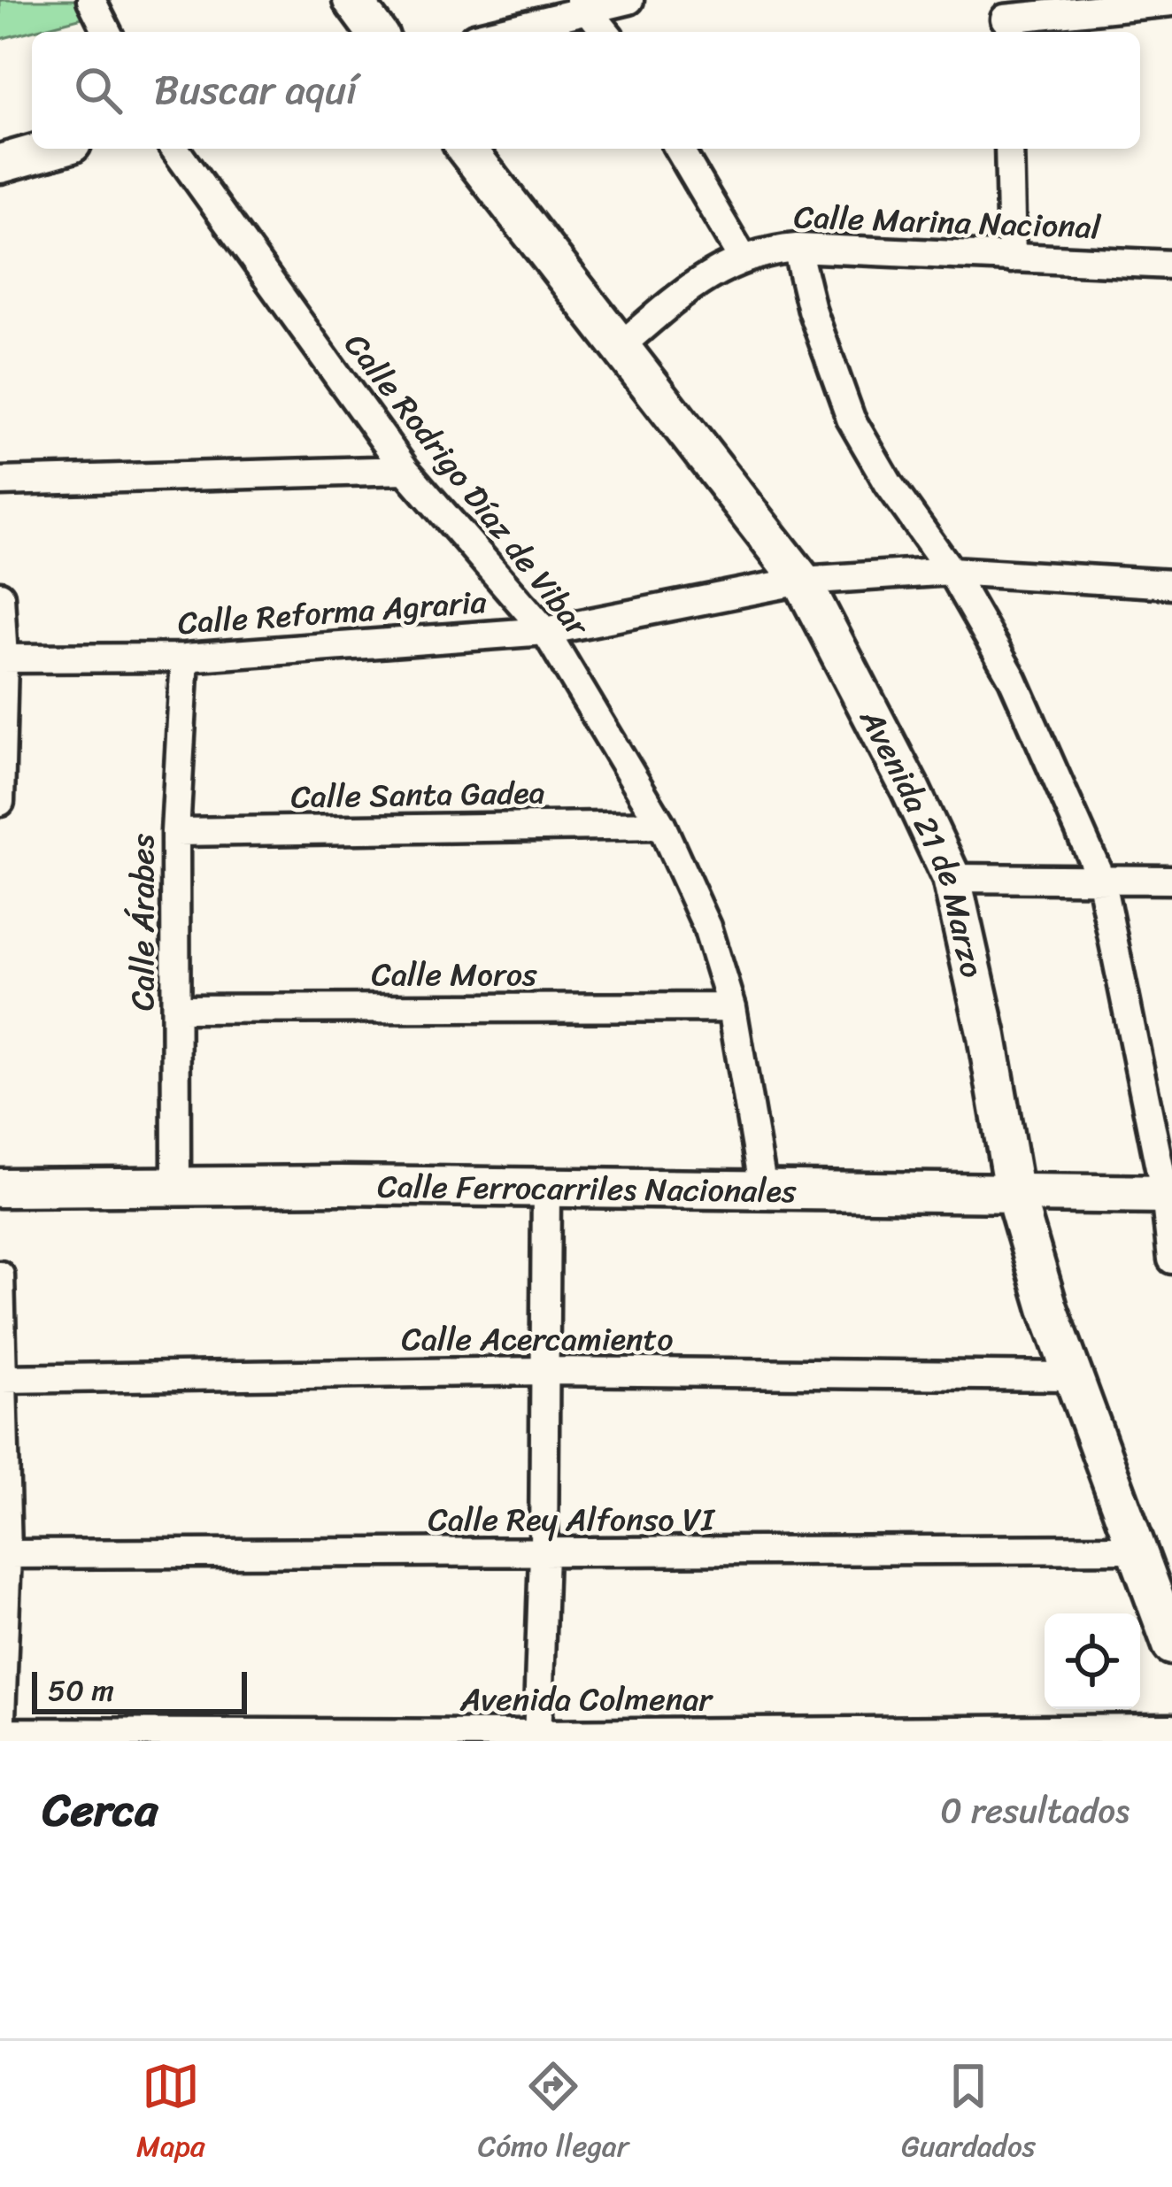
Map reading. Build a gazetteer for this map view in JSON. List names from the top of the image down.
{
  "streets": {
    "street": [
      "Calle Marina Nacional",
      "Calle Rodrigo Díaz de Vibar",
      "Calle Reforma Agraria",
      "Calle Santa Gadea",
      "Avenida 21 de Marzo",
      "Calle Árabes",
      "Calle Moros",
      "Calle Ferrocarriles Nacionales",
      "Calle Acercamiento",
      "Calle Rey Alfonso VI",
      "Avenida Colmenar"
    ]
  },
  "crossings": [
    ["Calle Marina Nacional", "Avenida 21 de Marzo"],
    ["Calle Rodrigo Díaz de Vibar", "Calle Reforma Agraria"],
    ["Calle Rodrigo Díaz de Vibar", "Calle Santa Gadea"],
    ["Calle Rodrigo Díaz de Vibar", "Calle Moros"],
    ["Calle Rodrigo Díaz de Vibar", "Calle Ferrocarriles Nacionales"],
    ["Calle Reforma Agraria", "Avenida 21 de Marzo"],
    ["Calle Reforma Agraria", "Calle Árabes"],
    ["Calle Santa Gadea", "Calle Árabes"],
    ["Avenida 21 de Marzo", "Calle Ferrocarriles Nacionales"],
    ["Avenida 21 de Marzo", "Calle Acercamiento"],
    ["Avenida 21 de Marzo", "Calle Rey Alfonso VI"],
    ["Calle Árabes", "Calle Moros"],
    ["Calle Árabes", "Calle Ferrocarriles Nacionales"]
  ],
  "scale_bar": "50 m",
  "page": {
    "search": "Buscar aquí",
    "scale": "50 m",
    "heading": ["Cerca", "0 resultados"],
    "nav": ["Mapa", "Cómo llegar", "Guardados"]
  }
}
